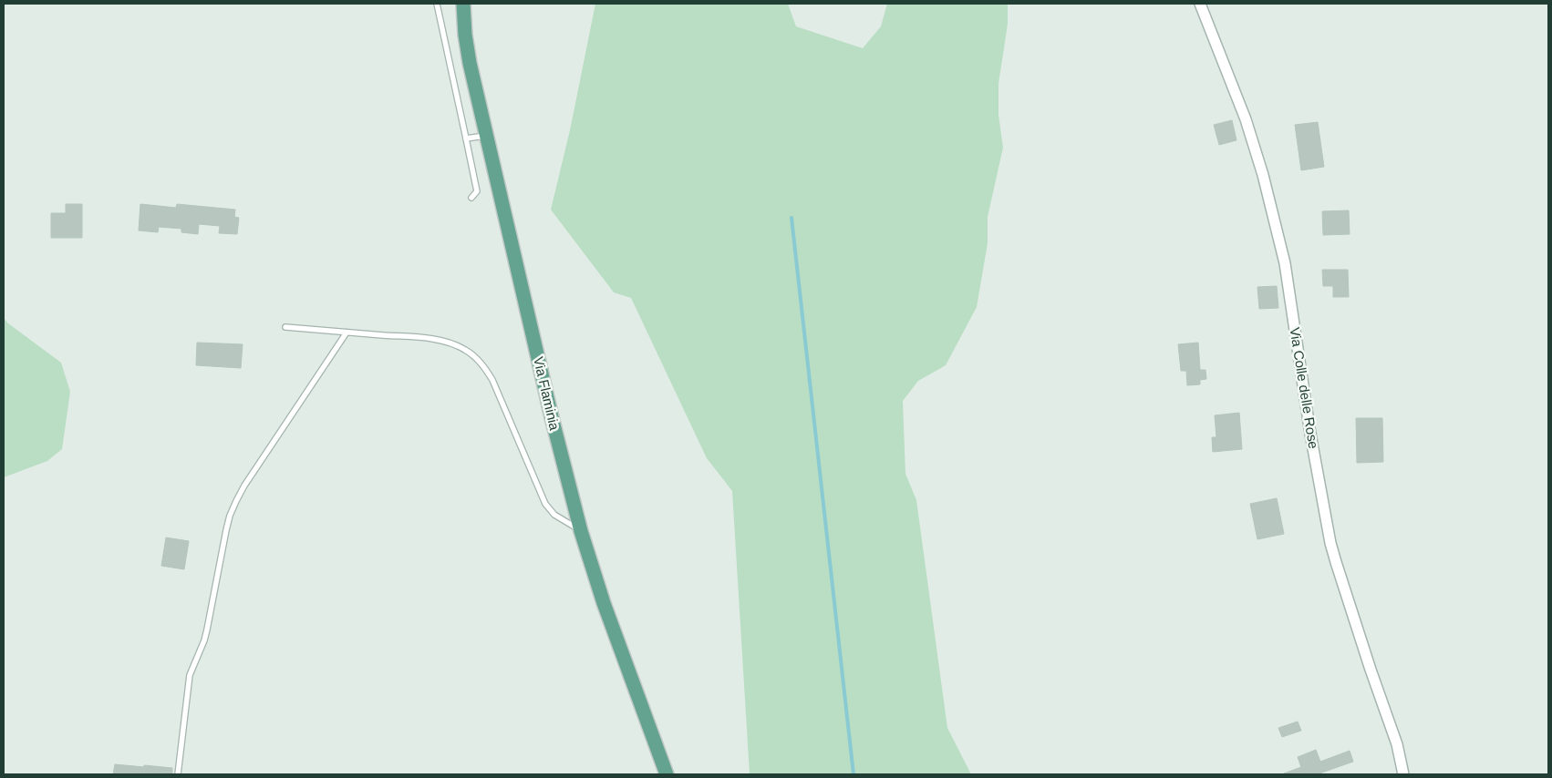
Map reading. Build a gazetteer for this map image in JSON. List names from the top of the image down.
{
  "streets": {
    "main road": ["Via Flaminia"],
    "street": ["Via Colle delle Rose"]
  }
}
